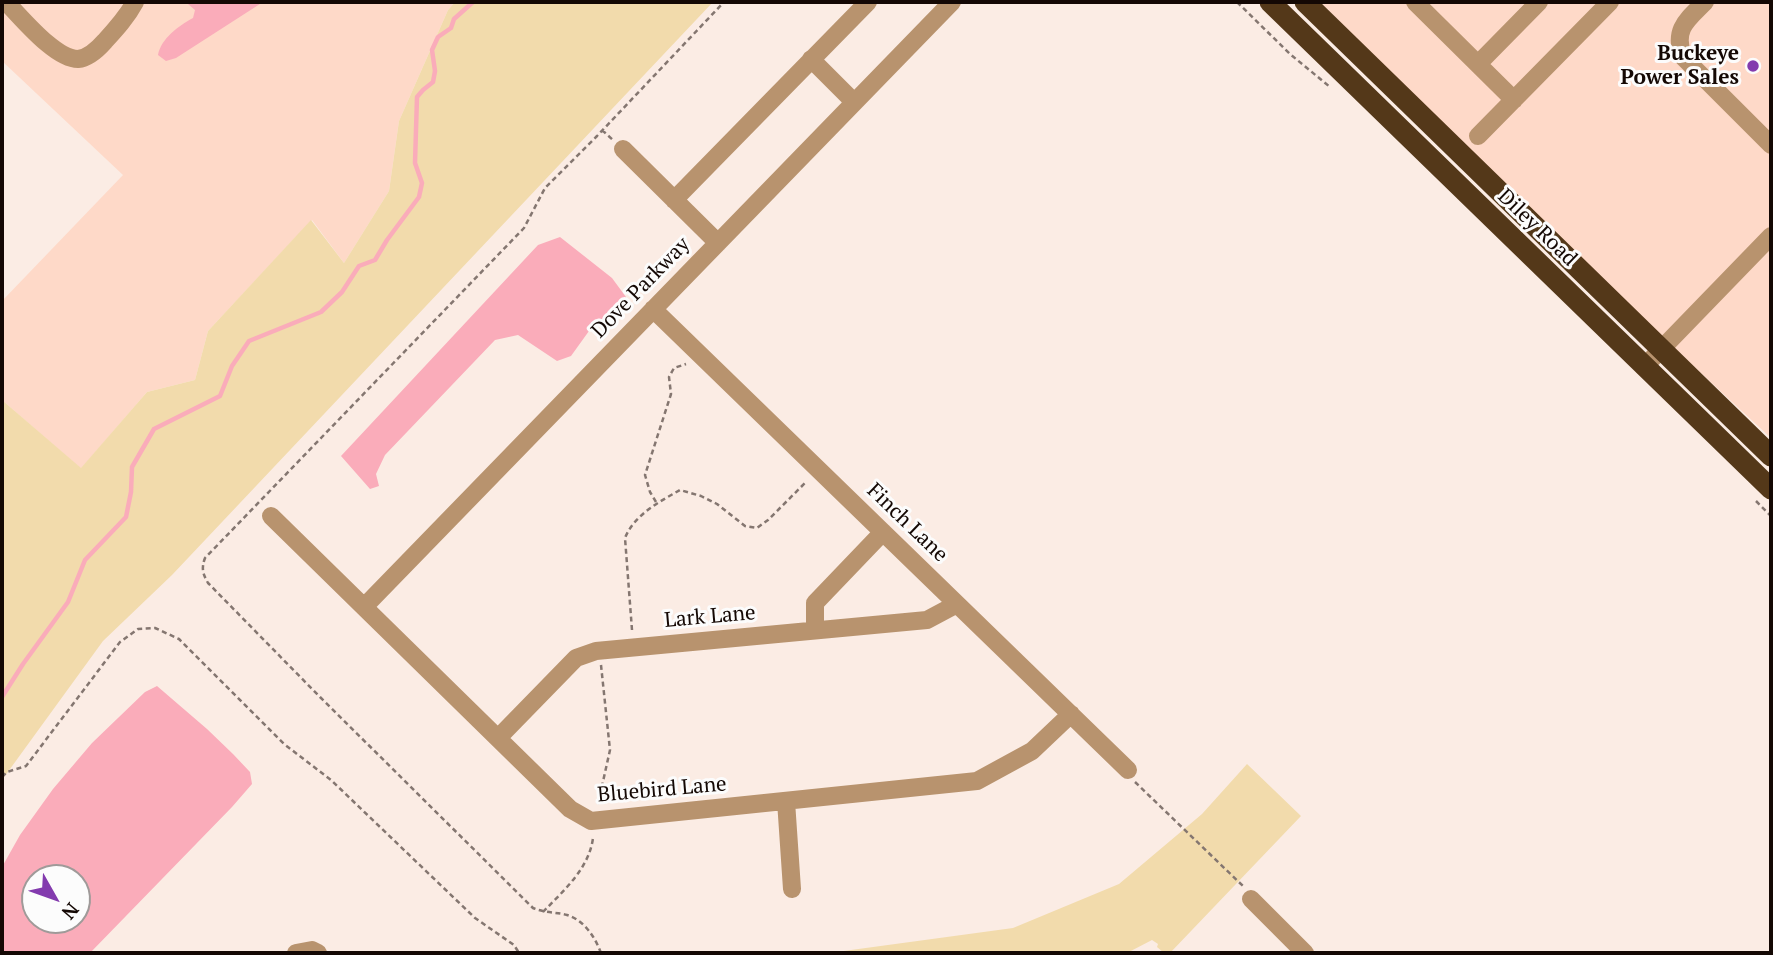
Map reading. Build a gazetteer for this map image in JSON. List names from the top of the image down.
{
  "streets": {
    "highway": ["Diley Road"],
    "street": [
      "Dove Parkway",
      "Finch Lane",
      "Lark Lane",
      "Bluebird Lane"
    ]
  },
  "crossings": [
    ["Dove Parkway", "Finch Lane"],
    ["Dove Parkway", "Bluebird Lane"],
    ["Finch Lane", "Lark Lane"],
    ["Finch Lane", "Bluebird Lane"],
    ["Lark Lane", "Bluebird Lane"]
  ],
  "places": ["Buckeye Power Sales"],
  "north": "bottom right"
}
